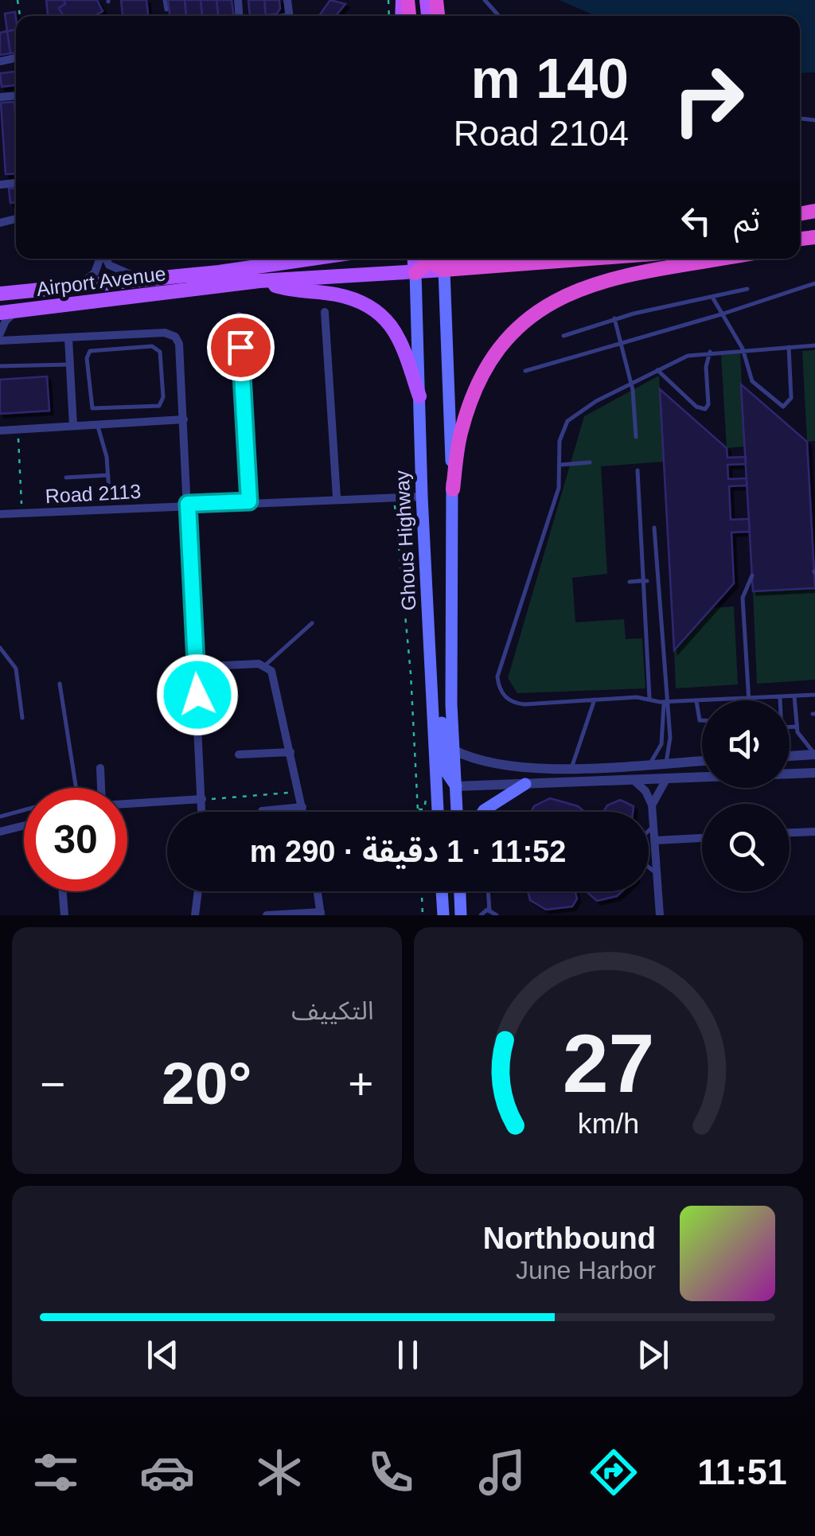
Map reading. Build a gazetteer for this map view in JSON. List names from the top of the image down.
{
  "streets": {
    "main road": ["Airport Avenue", "Ghous Highway"],
    "street": ["Road 2113"]
  },
  "crossings": [
    ["Airport Avenue", "Ghous Highway"],
    ["Road 2113", "Ghous Highway"]
  ],
  "page": {
    "turn": ["140 m", "Road 2104"],
    "then": "ثم",
    "limit": "30",
    "trip": "11:52 · 1 دقيقة · 290 m",
    "tile": "التكييف",
    "heat": ["−", "20°", "+"],
    "song": ["Northbound", "June Harbor"],
    "tabs": "11:51",
    "gauge": ["27", "km/h"]
  }
}
